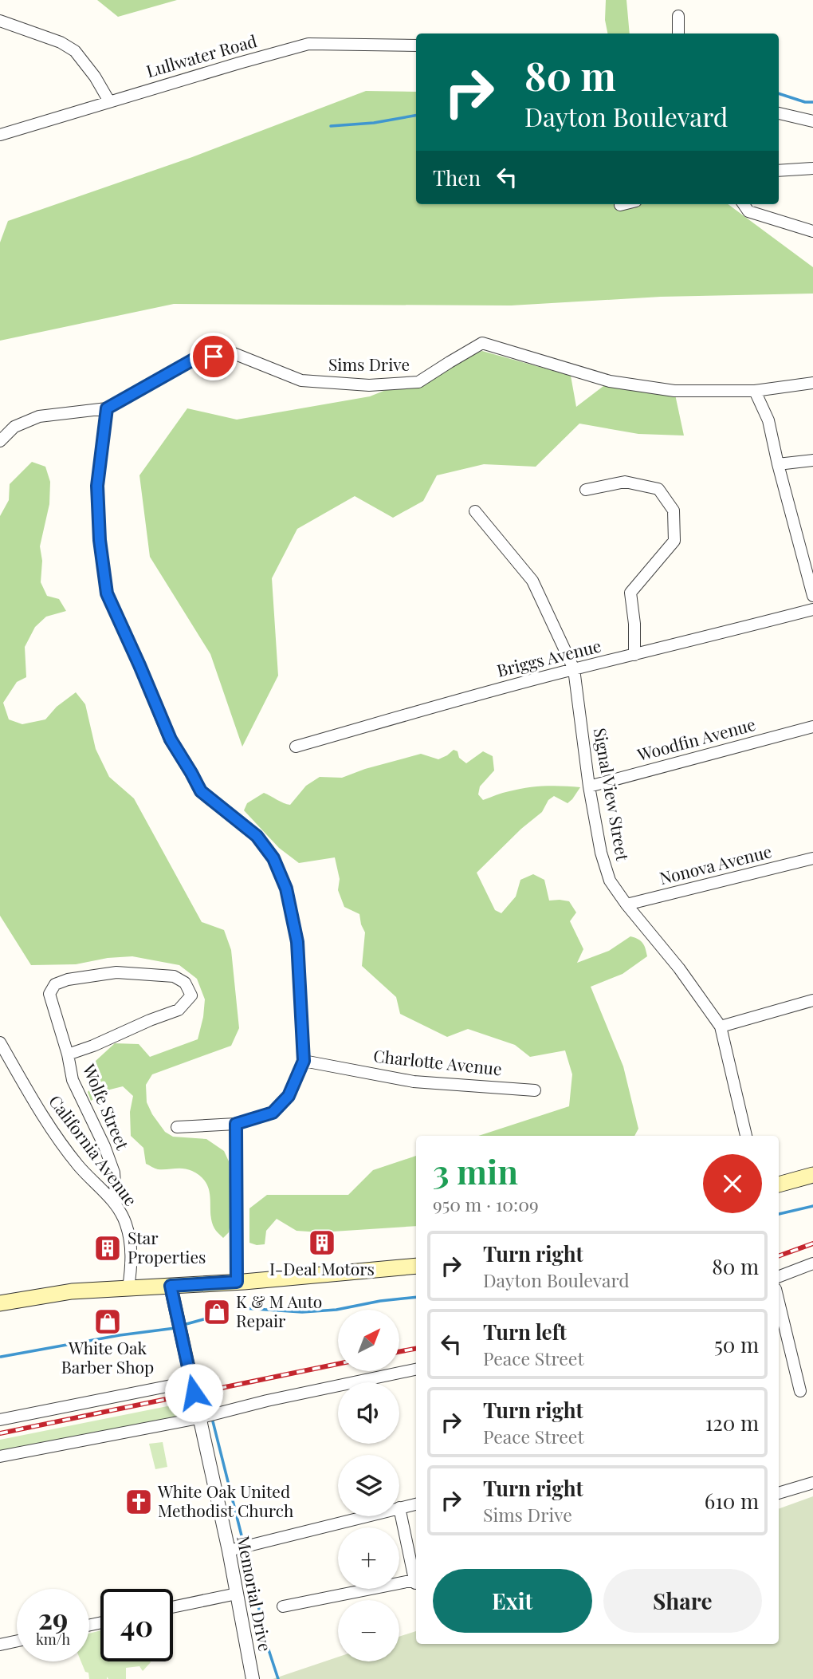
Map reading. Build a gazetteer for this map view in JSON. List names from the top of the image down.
{
  "streets": {
    "street": [
      "Lullwater Road",
      "Sims Drive",
      "Briggs Avenue",
      "Woodfin Avenue",
      "Signal View Street",
      "Nonova Avenue",
      "Charlotte Avenue",
      "Wolfe Street",
      "California Avenue",
      "Memorial Drive"
    ]
  },
  "crossings": [
    ["Briggs Avenue", "Signal View Street"],
    ["Woodfin Avenue", "Signal View Street"],
    ["Signal View Street", "Nonova Avenue"],
    ["Wolfe Street", "California Avenue"]
  ],
  "places": {
    "building": ["I-Deal Motors", "Star Properties"],
    "shop": ["K & M Auto Repair", "White Oak Barber Shop"],
    "church": ["White Oak United Methodist Church"]
  },
  "north": "top right",
  "page": {
    "turn": ["80 m", "Dayton Boulevard"],
    "then": "Then",
    "heading": ["3 min", "950 m · 10:09"],
    "list": [
      {
        "name": "Turn right",
        "note": "Dayton Boulevard",
        "value": "80 m"
      },
      {
        "name": "Turn left",
        "note": "Peace Street",
        "value": "50 m"
      },
      {
        "name": "Turn right",
        "note": "Peace Street",
        "value": "120 m"
      },
      {
        "name": "Turn right",
        "note": "Sims Drive",
        "value": "610 m"
      }
    ],
    "map_buttons": ["+", "−"],
    "buttons": ["Exit", "Share"],
    "speed": "29 km/h",
    "limit": "40"
  }
}
